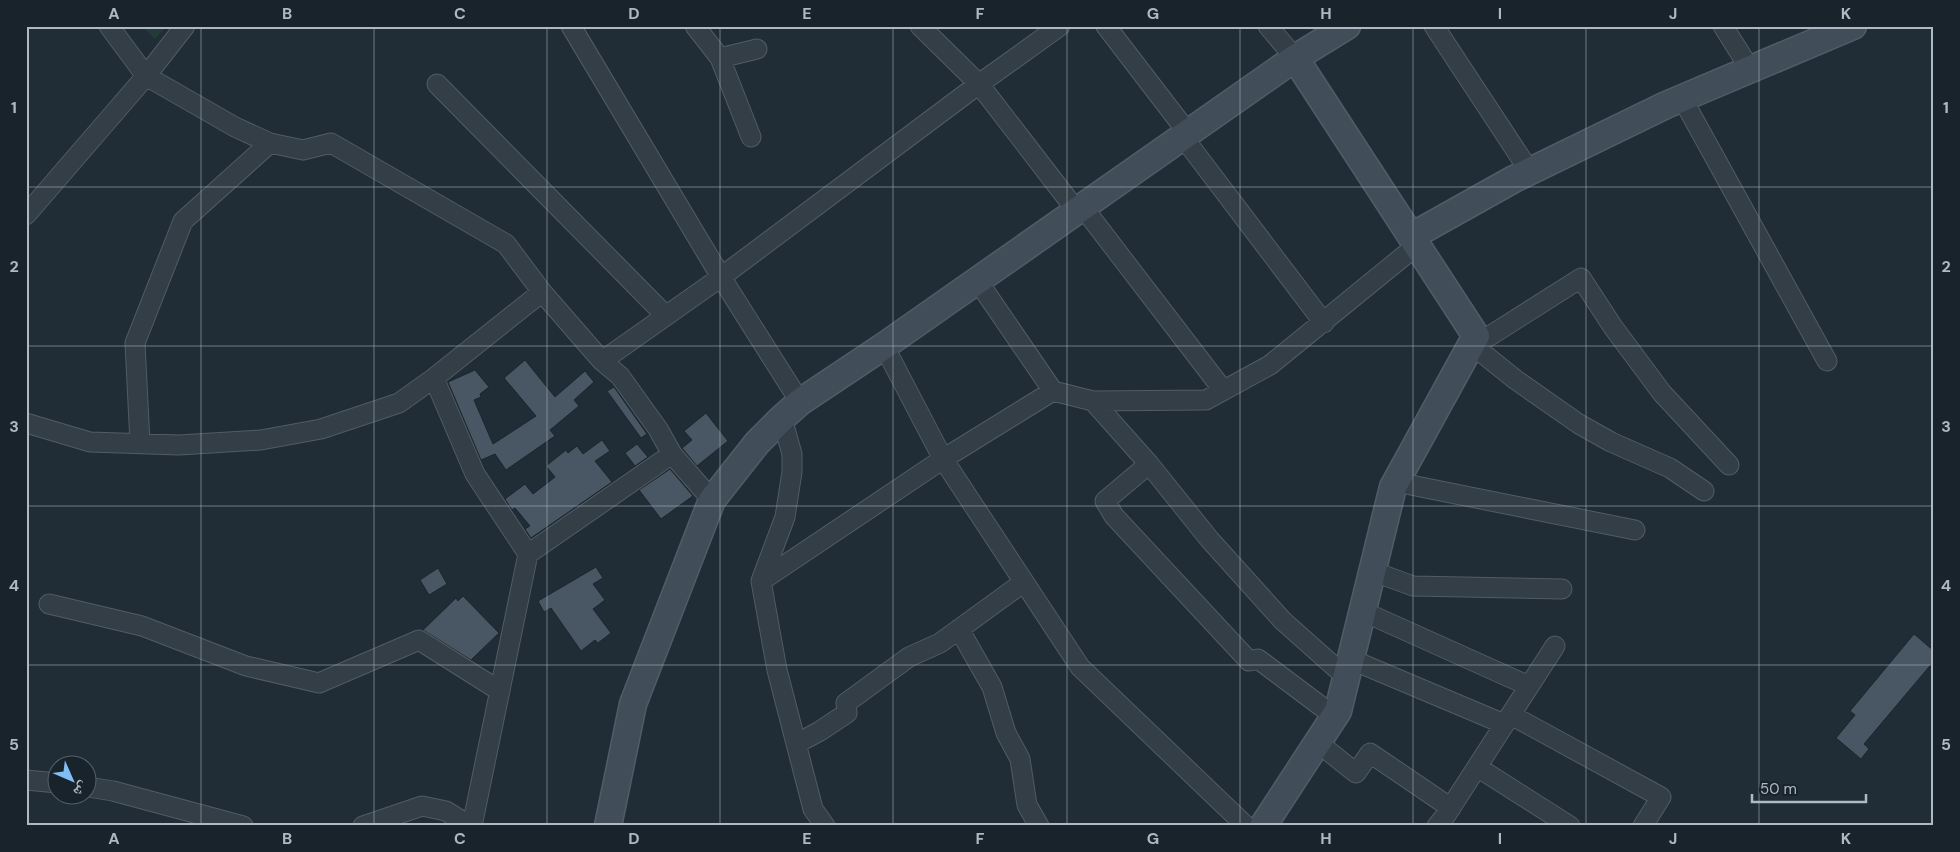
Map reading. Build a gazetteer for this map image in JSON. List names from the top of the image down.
{
  "scale_bar": "50 m",
  "north": "bottom right",
  "grid": {
    "columns": [
      "A",
      "B",
      "C",
      "D",
      "E",
      "F",
      "G",
      "H",
      "I",
      "J",
      "K"
    ],
    "rows": [
      "1",
      "2",
      "3",
      "4",
      "5"
    ]
  }
}
